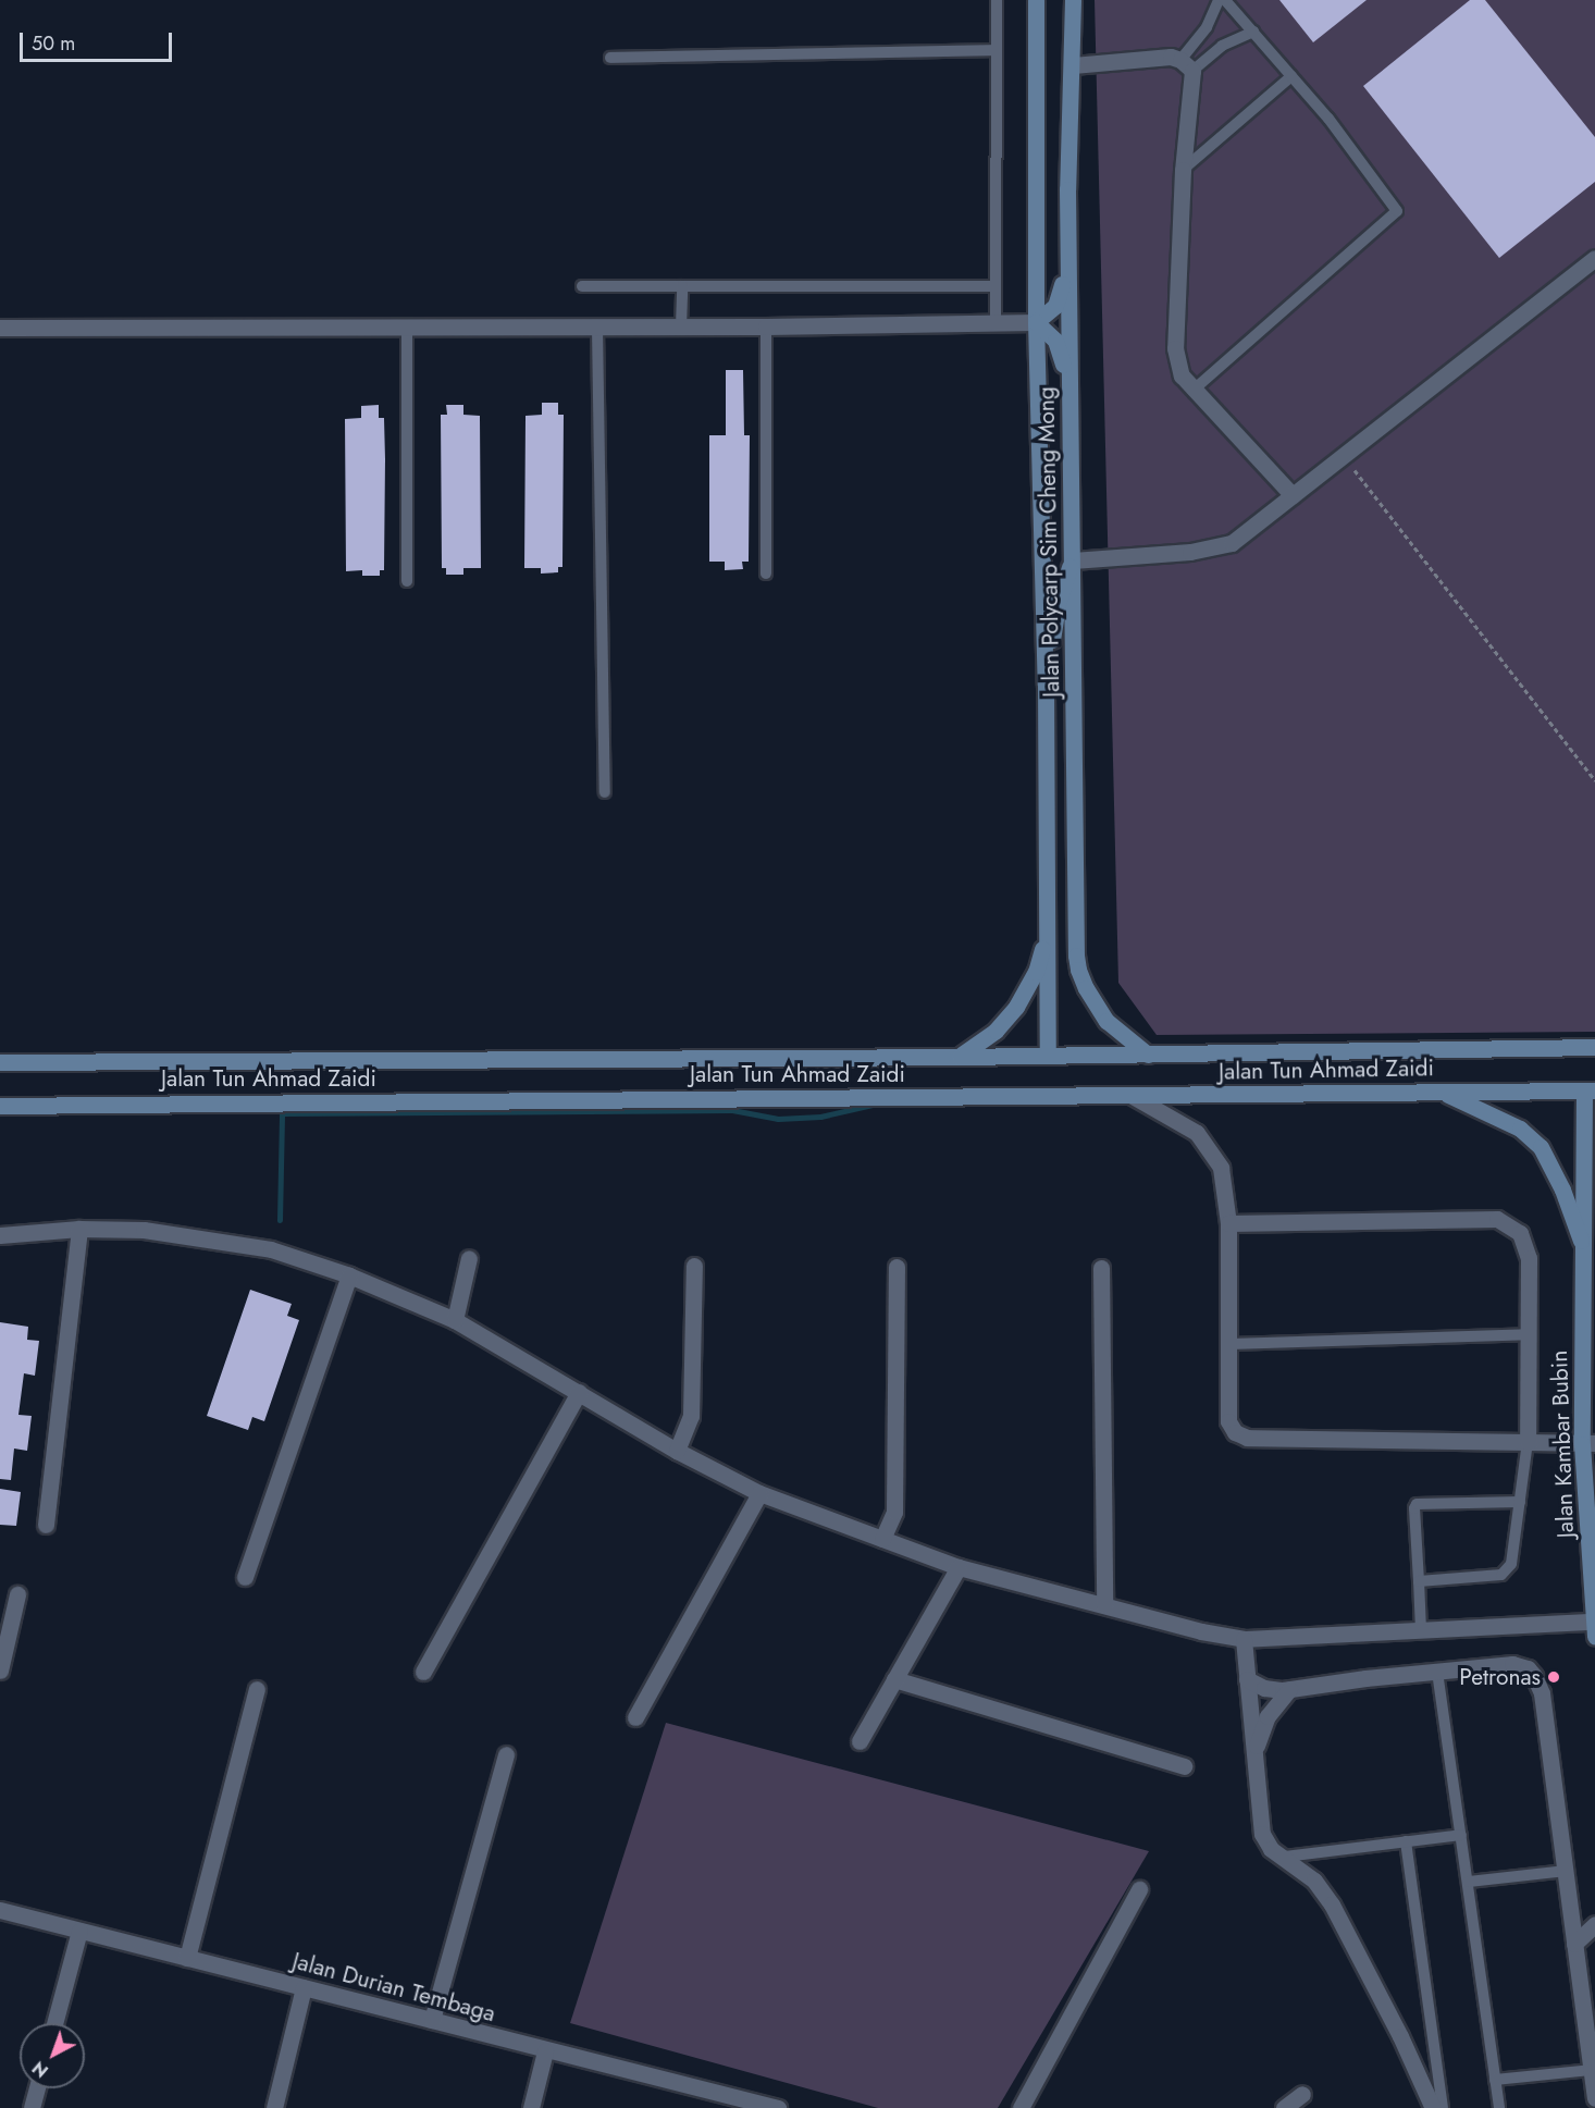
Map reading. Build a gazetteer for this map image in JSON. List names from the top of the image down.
{
  "streets": {
    "main road": ["Jalan Polycarp Sim Cheng Mong", "Jalan Tun Ahmad Zaidi", "Jalan Kambar Bubin"],
    "street": ["Jalan Durian Tembaga"]
  },
  "crossings": [
    ["Jalan Polycarp Sim Cheng Mong", "Jalan Tun Ahmad Zaidi"],
    ["Jalan Tun Ahmad Zaidi", "Jalan Kambar Bubin"]
  ],
  "places": ["Petronas"],
  "scale_bar": "50 m",
  "north": "bottom left"
}
